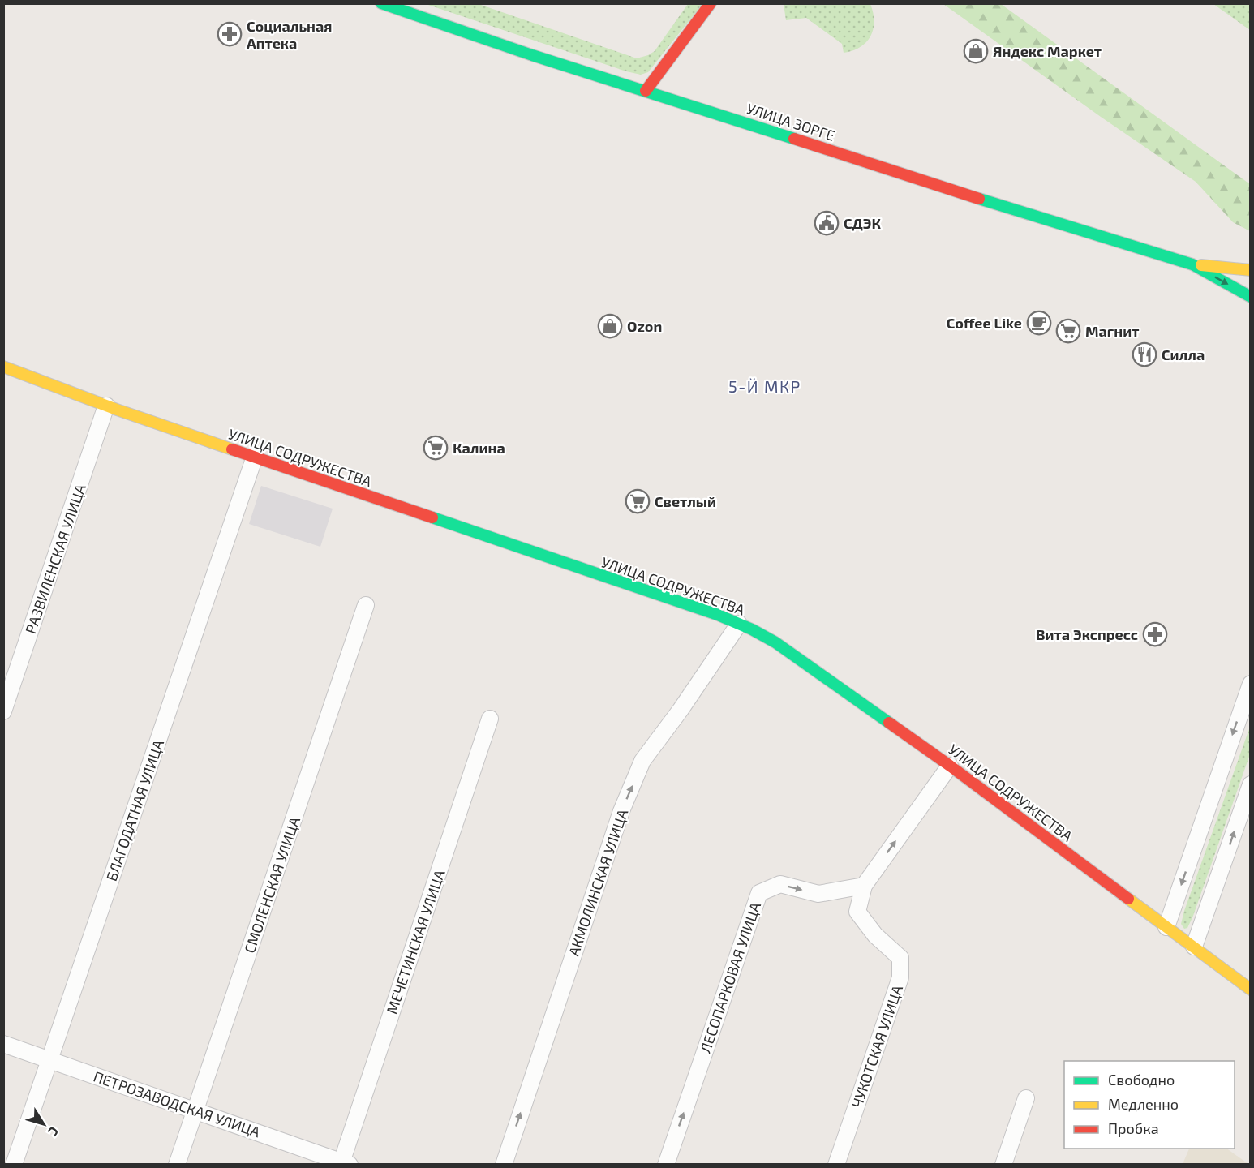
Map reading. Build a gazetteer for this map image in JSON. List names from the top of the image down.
{
  "streets": {
    "street": [
      "УЛИЦА ЗОРГЕ",
      "УЛИЦА СОДРУЖЕСТВА",
      "РАЗВИЛЕНСКАЯ УЛИЦА",
      "БЛАГОДАТНАЯ УЛИЦА",
      "АКМОЛИНСКАЯ УЛИЦА",
      "СМОЛЕНСКАЯ УЛИЦА",
      "МЕЧЕТИНСКАЯ УЛИЦА",
      "ЛЕСОПАРКОВАЯ УЛИЦА",
      "ЧУКОТСКАЯ УЛИЦА",
      "ПЕТРОЗАВОДСКАЯ УЛИЦА"
    ]
  },
  "crossings": [
    ["УЛИЦА СОДРУЖЕСТВА", "РАЗВИЛЕНСКАЯ УЛИЦА"],
    ["УЛИЦА СОДРУЖЕСТВА", "БЛАГОДАТНАЯ УЛИЦА"],
    ["УЛИЦА СОДРУЖЕСТВА", "АКМОЛИНСКАЯ УЛИЦА"],
    ["БЛАГОДАТНАЯ УЛИЦА", "ПЕТРОЗАВОДСКАЯ УЛИЦА"],
    ["СМОЛЕНСКАЯ УЛИЦА", "ПЕТРОЗАВОДСКАЯ УЛИЦА"],
    ["МЕЧЕТИНСКАЯ УЛИЦА", "ПЕТРОЗАВОДСКАЯ УЛИЦА"],
    ["ЛЕСОПАРКОВАЯ УЛИЦА", "ЧУКОТСКАЯ УЛИЦА"]
  ],
  "one_way": ["АКМОЛИНСКАЯ УЛИЦА", "ЛЕСОПАРКОВАЯ УЛИЦА"],
  "districts": ["5-Й МКР"],
  "places": {
    "pharmacy": ["Социальная Аптека", "Вита Экспресс"],
    "shop": ["Яндекс Маркет", "Ozon"],
    "public building": ["СДЭК"],
    "cafe": ["Coffee Like"],
    "supermarket": ["Магнит", "Калина", "Светлый"],
    "restaurant": ["Силла"]
  },
  "legend": ["Свободно", "Медленно", "Пробка"],
  "north": "bottom right"
}
